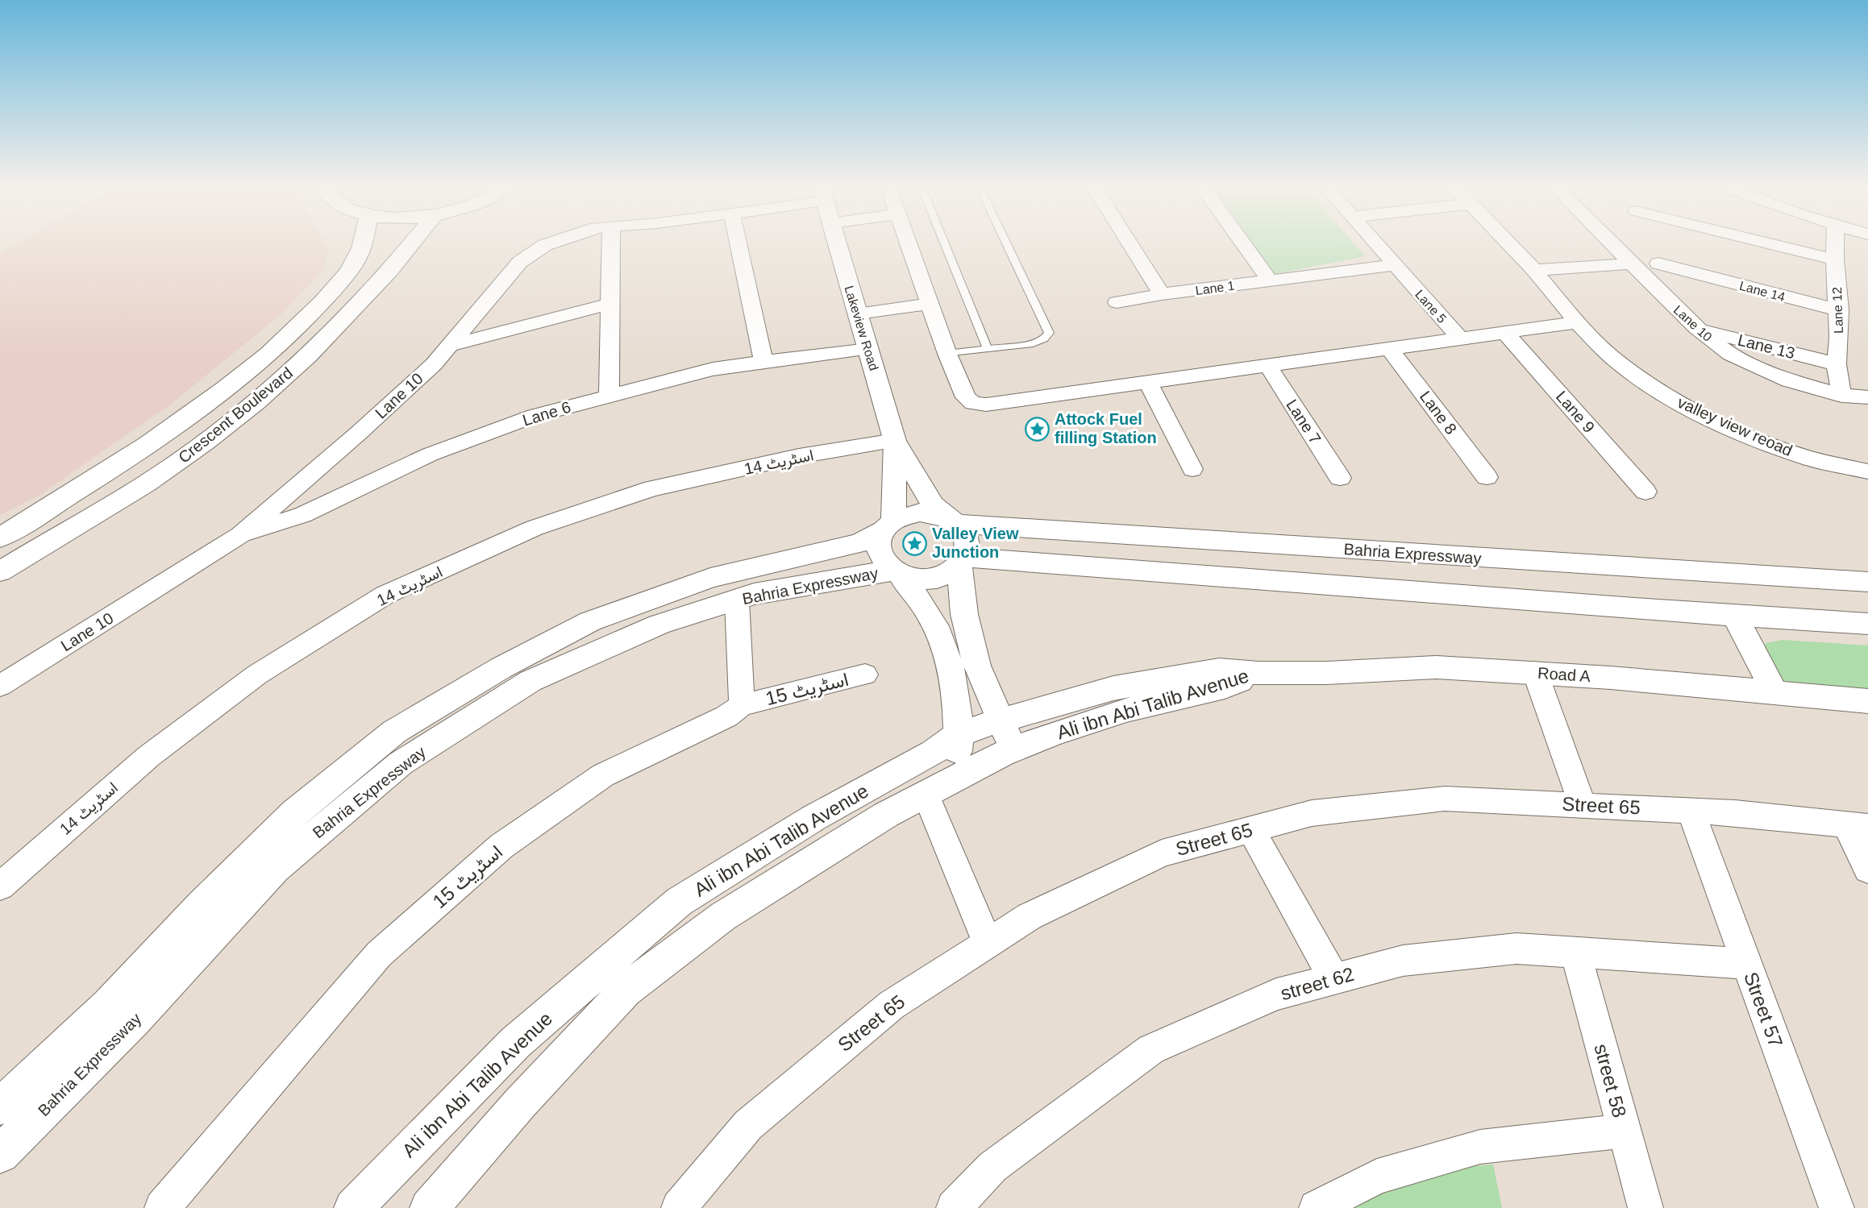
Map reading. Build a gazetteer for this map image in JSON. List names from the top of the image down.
{
  "streets": {
    "main road": [
      "Lakeview Road",
      "Crescent Boulevard",
      "Bahria Expressway",
      "Road A",
      "Ali ibn Abi Talib Avenue"
    ],
    "street": [
      "Lane 1",
      "Lane 14",
      "Lane 5",
      "Lane 12",
      "Lane 10",
      "Lane 13",
      "Lane 9",
      "Lane 8",
      "Lane 6",
      "Lane 7",
      "valley view reoad",
      "اسٹریٹ 14",
      "اسٹریٹ 15",
      "Street 65",
      "street 62",
      "Street 57",
      "street 58"
    ]
  },
  "crossings": [
    ["Lane 1", "Lane 5"],
    ["Lane 14", "Lane 12"],
    ["Lane 12", "Lane 10"],
    ["Lane 12", "Lane 13"],
    ["Lane 10", "Lane 13"],
    ["Lane 10", "Lane 6"],
    ["Lakeview Road", "Lane 6"],
    ["Lakeview Road", "اسٹریٹ 14"],
    ["Road A", "Ali ibn Abi Talib Avenue"],
    ["Street 65", "Street 57"],
    ["street 62", "Street 57"],
    ["street 62", "street 58"]
  ],
  "places": {
    "place": ["Attock Fuel filling Station", "Valley View Junction"]
  }
}
